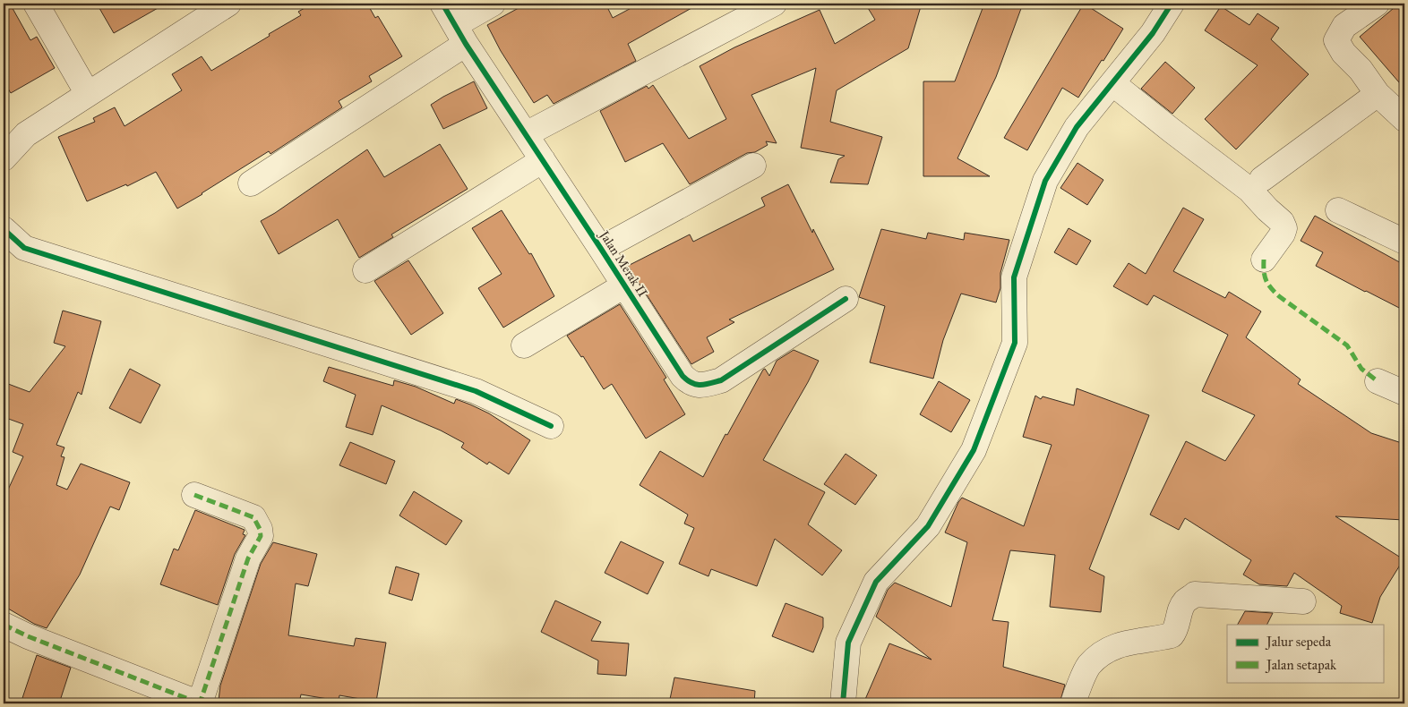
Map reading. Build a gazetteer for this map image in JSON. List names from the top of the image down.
{
  "streets": {
    "street": ["Jalan Merak II"]
  },
  "legend": ["Jalur sepeda", "Jalan setapak"]
}
